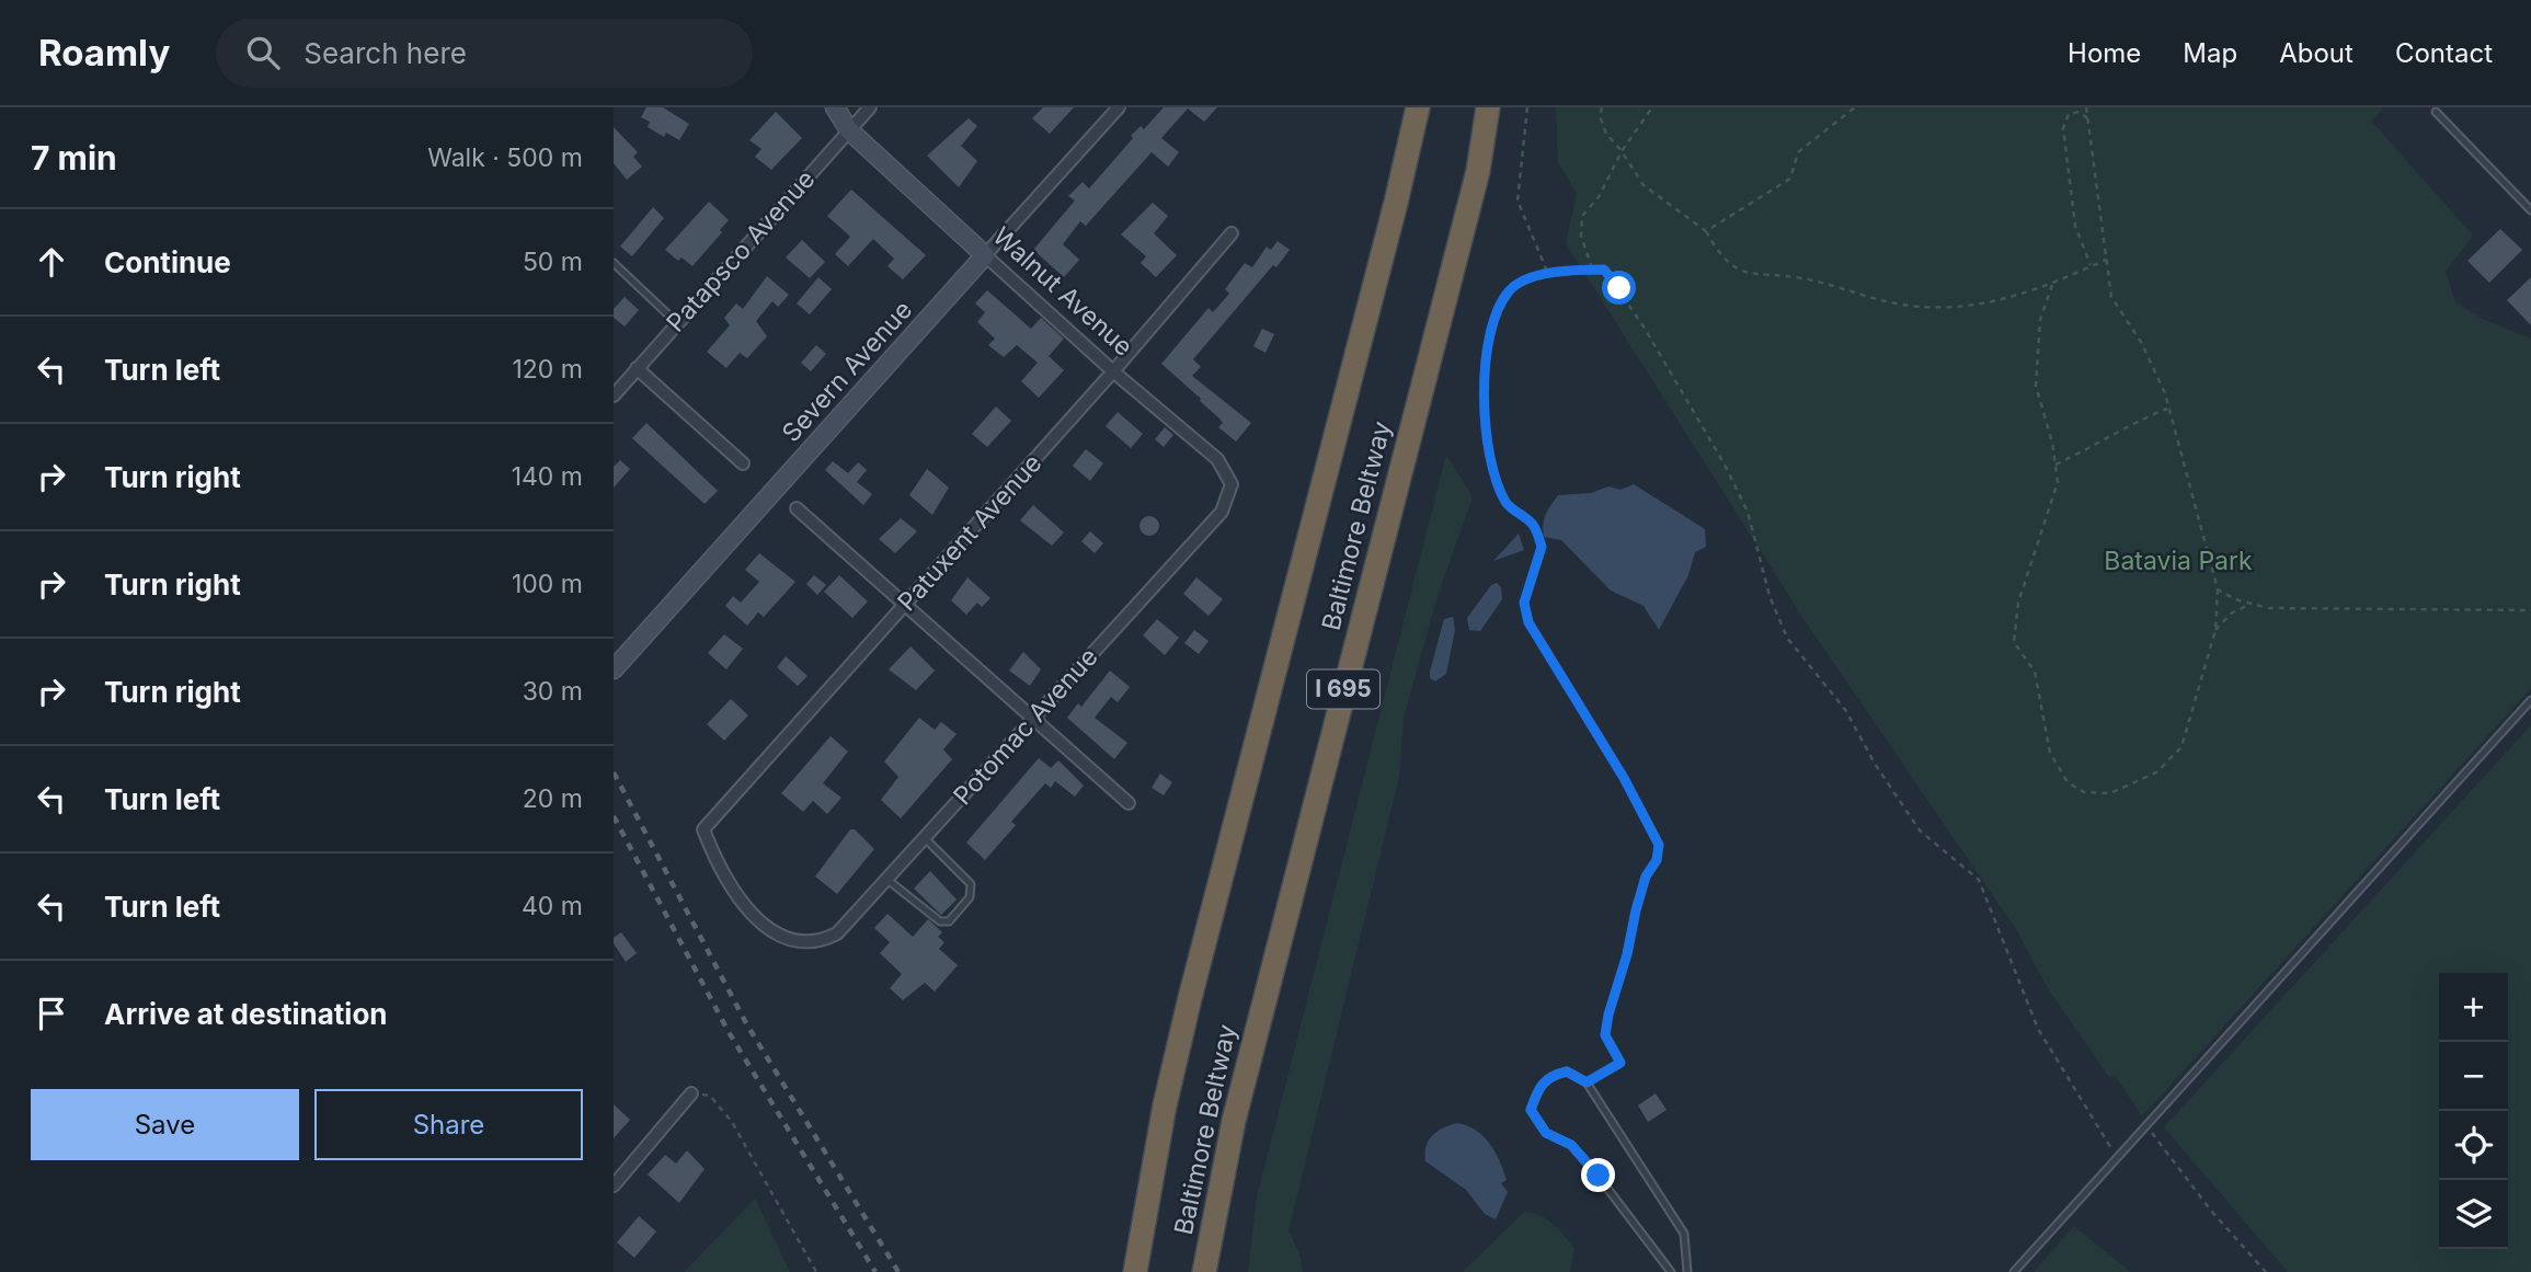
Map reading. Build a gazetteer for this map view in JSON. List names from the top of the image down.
{
  "streets": {
    "highway": ["Baltimore Beltway", "I 695"],
    "street": [
      "Patapsco Avenue",
      "Walnut Avenue",
      "Severn Avenue",
      "Patuxent Avenue",
      "Potomac Avenue"
    ]
  },
  "crossings": [
    ["Patapsco Avenue", "Walnut Avenue"],
    ["Walnut Avenue", "Severn Avenue"],
    ["Walnut Avenue", "Patuxent Avenue"],
    ["Walnut Avenue", "Potomac Avenue"],
    ["Patuxent Avenue", "Potomac Avenue"]
  ],
  "parks": ["Batavia Park"],
  "page": {
    "header": "Roamly",
    "search": "Search here",
    "nav": [
      "Home",
      "Map",
      "About",
      "Contact"
    ],
    "heading": ["7 min", "Walk · 500 m"],
    "list": [
      ["Continue", "50 m"],
      ["Turn left", "120 m"],
      ["Turn right", "140 m"],
      ["Turn right", "100 m"],
      ["Turn right", "30 m"],
      ["Turn left", "20 m"],
      ["Turn left", "40 m"],
      "Arrive at destination"
    ],
    "map_buttons": ["+", "−"],
    "buttons": ["Save", "Share"]
  }
}
